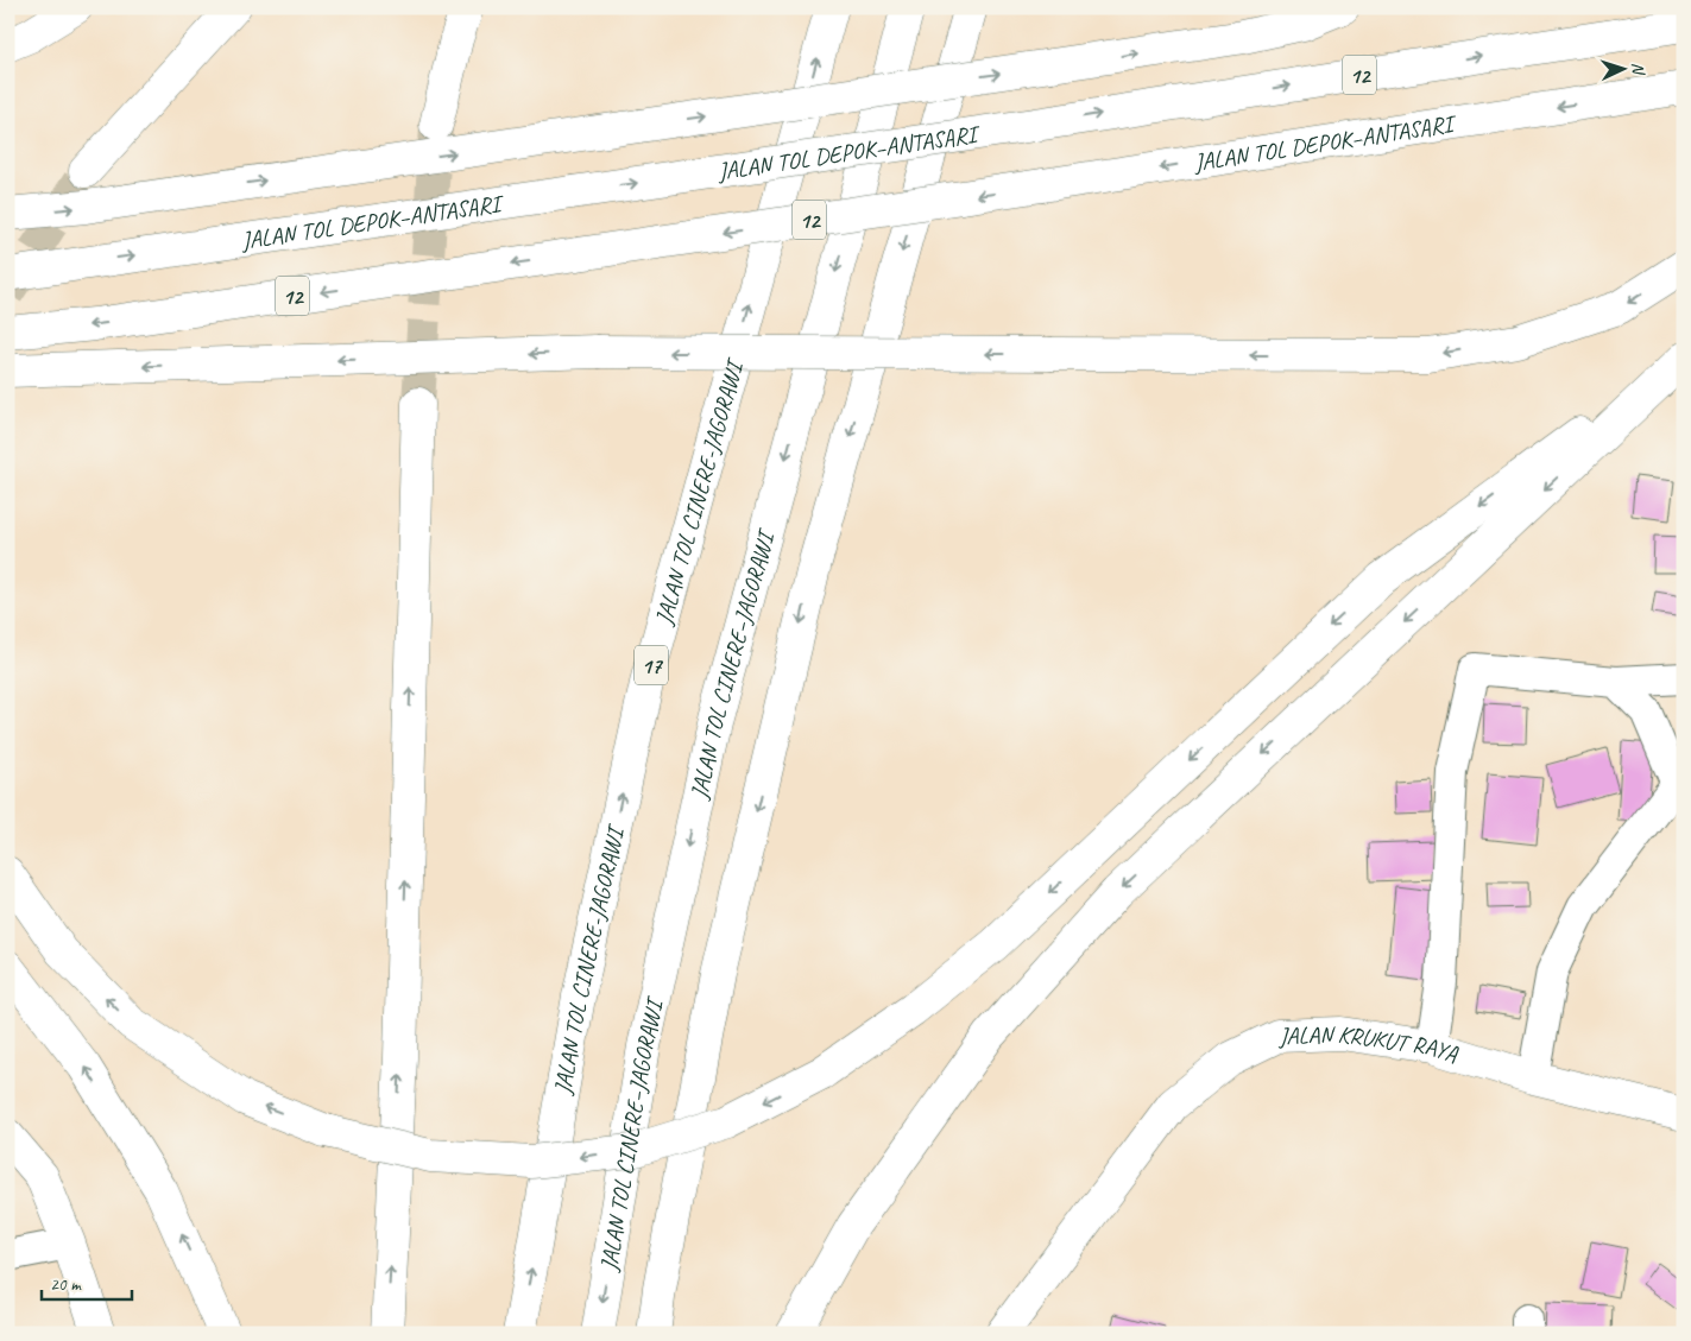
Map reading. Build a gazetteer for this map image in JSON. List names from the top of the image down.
{
  "streets": {
    "main road": [
      "12",
      "JALAN TOL DEPOK–ANTASARI",
      "JALAN TOL CINERE-JAGORAWI",
      "17",
      "JALAN TOL CINERE–JAGORAWI",
      "JALAN KRUKUT RAYA"
    ]
  },
  "scale_bar": "20 m",
  "north": "right"
}
